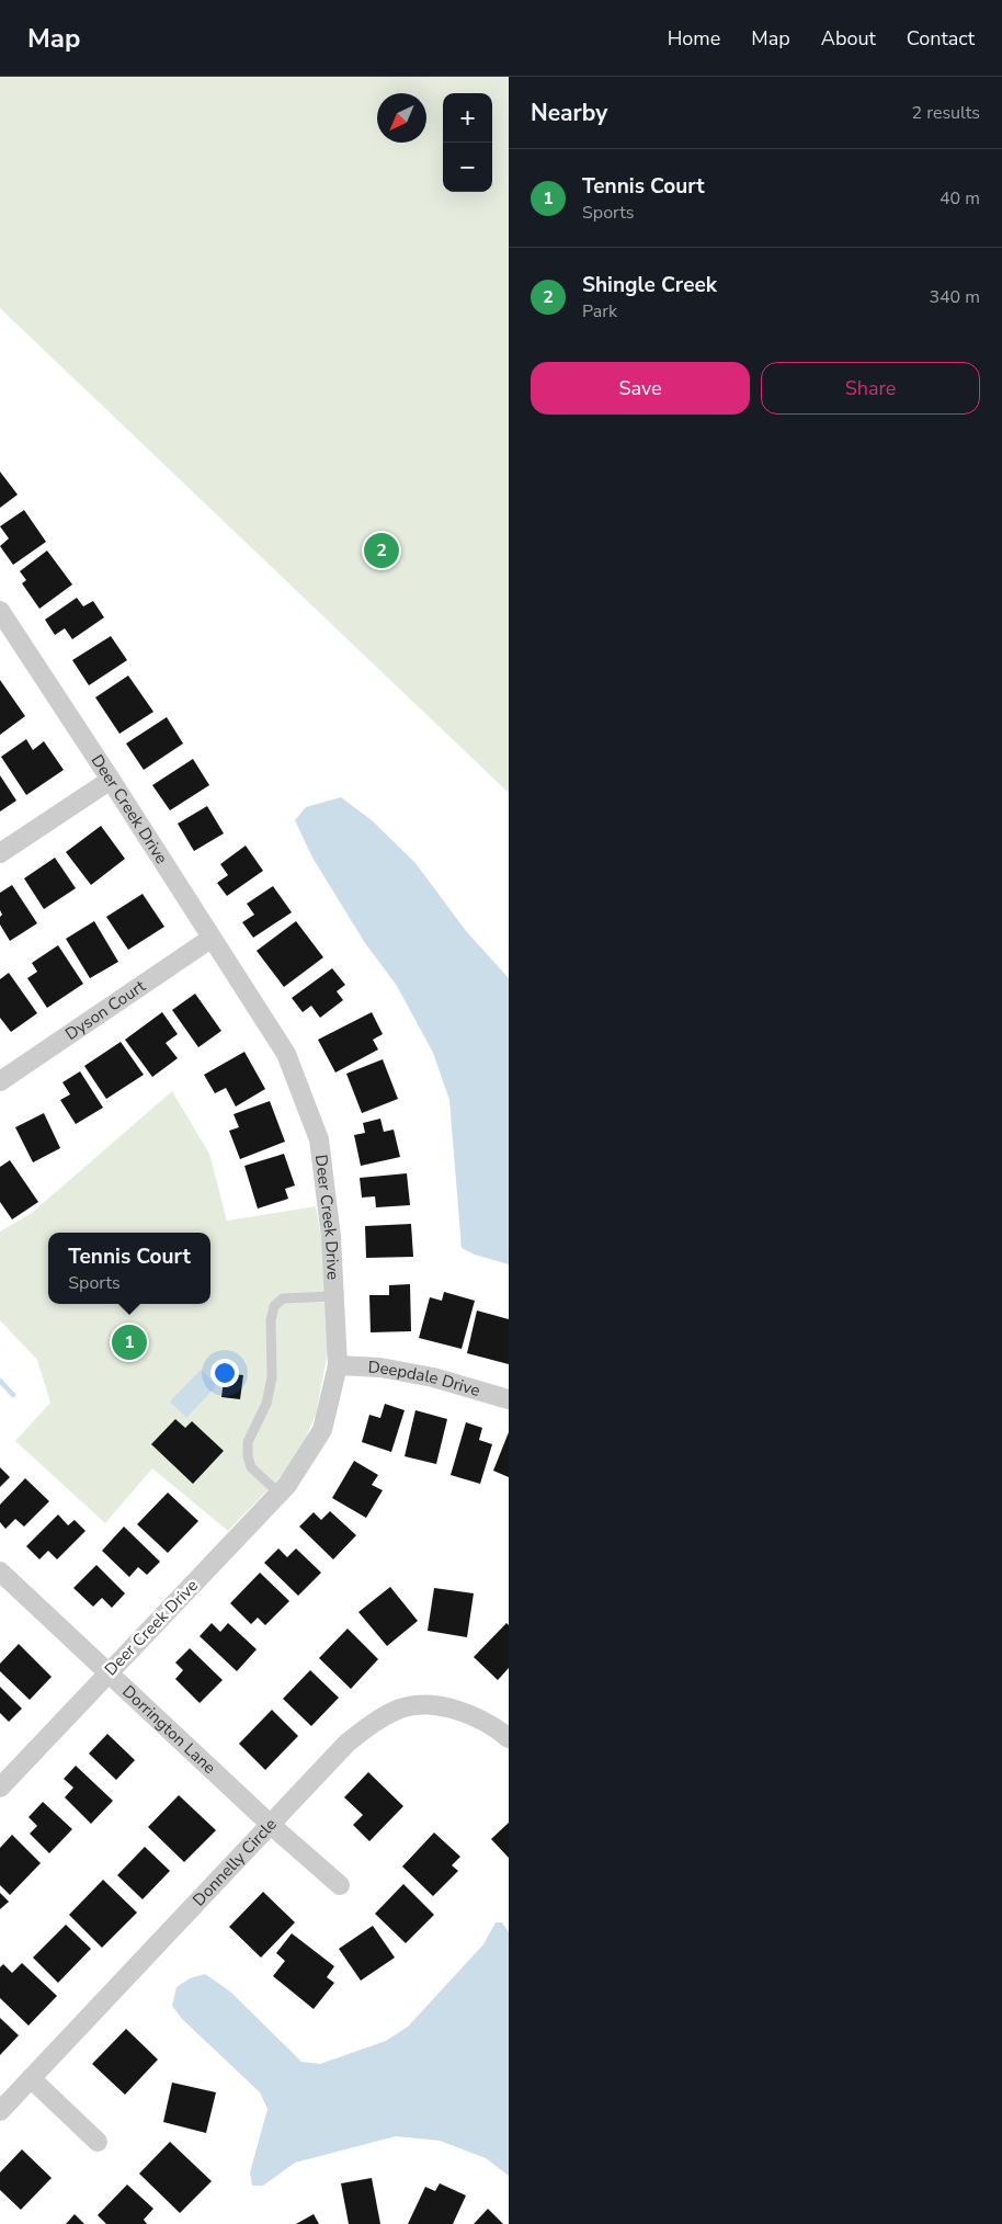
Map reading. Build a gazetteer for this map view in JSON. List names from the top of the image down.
{
  "streets": {
    "street": [
      "Deer Creek Drive",
      "Dyson Court",
      "Deepdale Drive",
      "Dorrington Lane",
      "Donnelly Circle"
    ]
  },
  "crossings": [
    ["Deer Creek Drive", "Dyson Court"],
    ["Deer Creek Drive", "Deepdale Drive"],
    ["Deer Creek Drive", "Dorrington Lane"],
    ["Dorrington Lane", "Donnelly Circle"]
  ],
  "north": "bottom left",
  "page": {
    "header": "Map",
    "nav": [
      "Home",
      "Map",
      "About",
      "Contact"
    ],
    "heading": ["Nearby", "2 results"],
    "map_buttons": ["+", "−"],
    "list": [
      {
        "mark": "1",
        "name": "Tennis Court",
        "note": "Sports",
        "value": "40 m"
      },
      {
        "mark": "2",
        "name": "Shingle Creek",
        "note": "Park",
        "value": "340 m"
      }
    ],
    "buttons": ["Save", "Share"],
    "pins": ["2", "1"],
    "popup": ["Tennis Court", "Sports"]
  }
}
